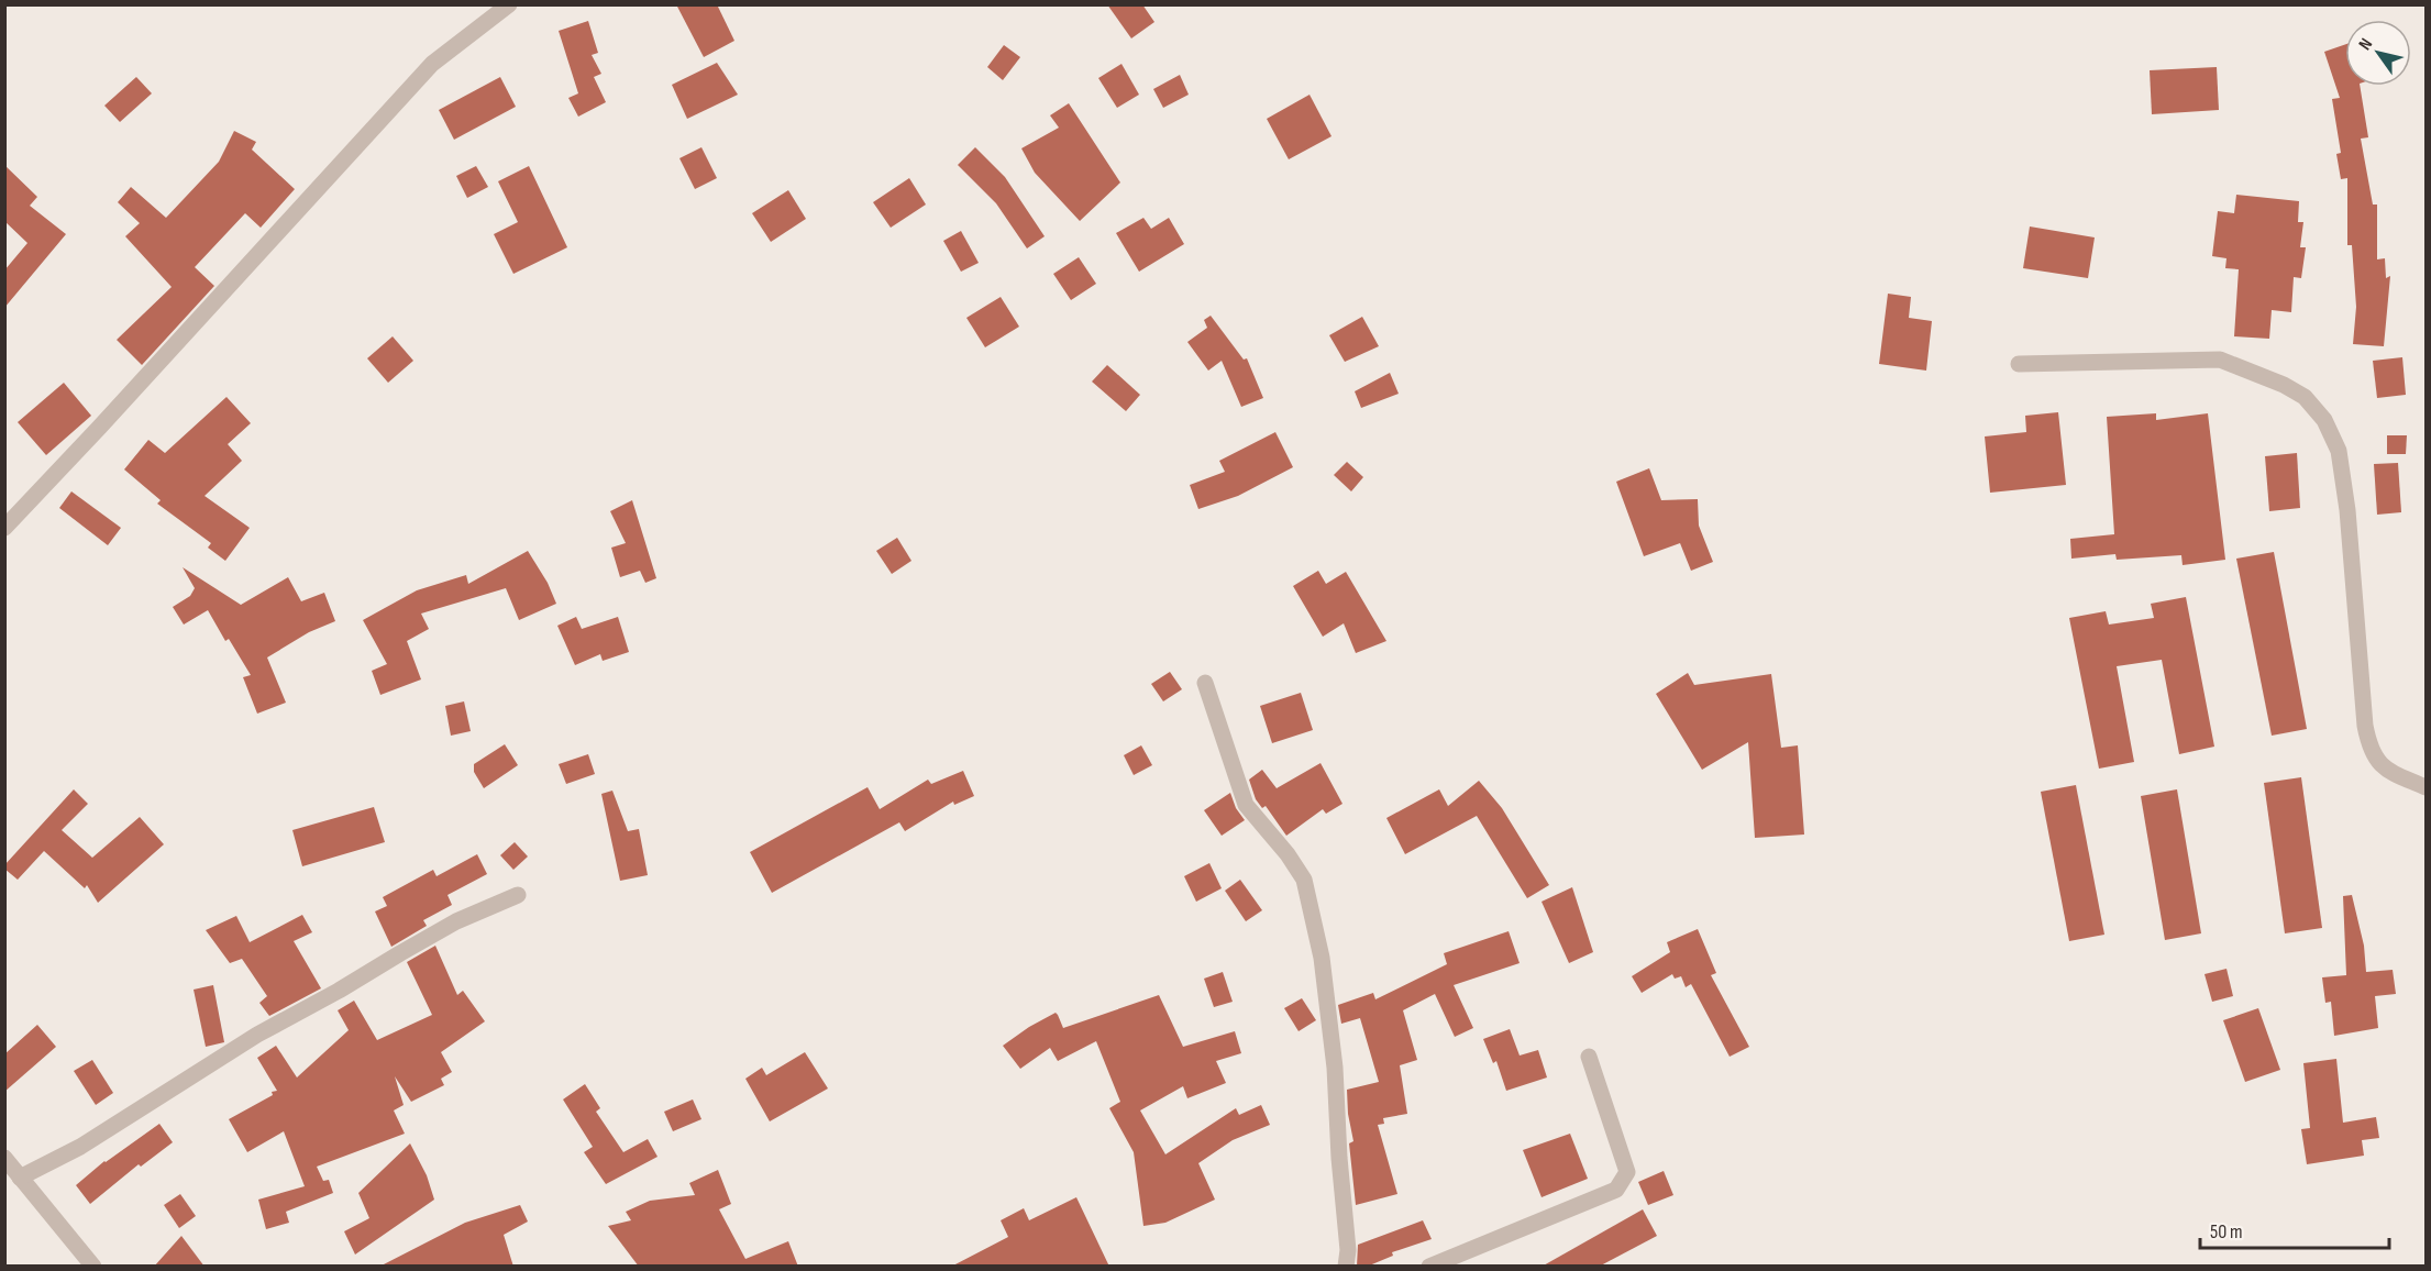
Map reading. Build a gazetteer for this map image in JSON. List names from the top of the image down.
{
  "scale_bar": "50 m",
  "north": "top left"
}
